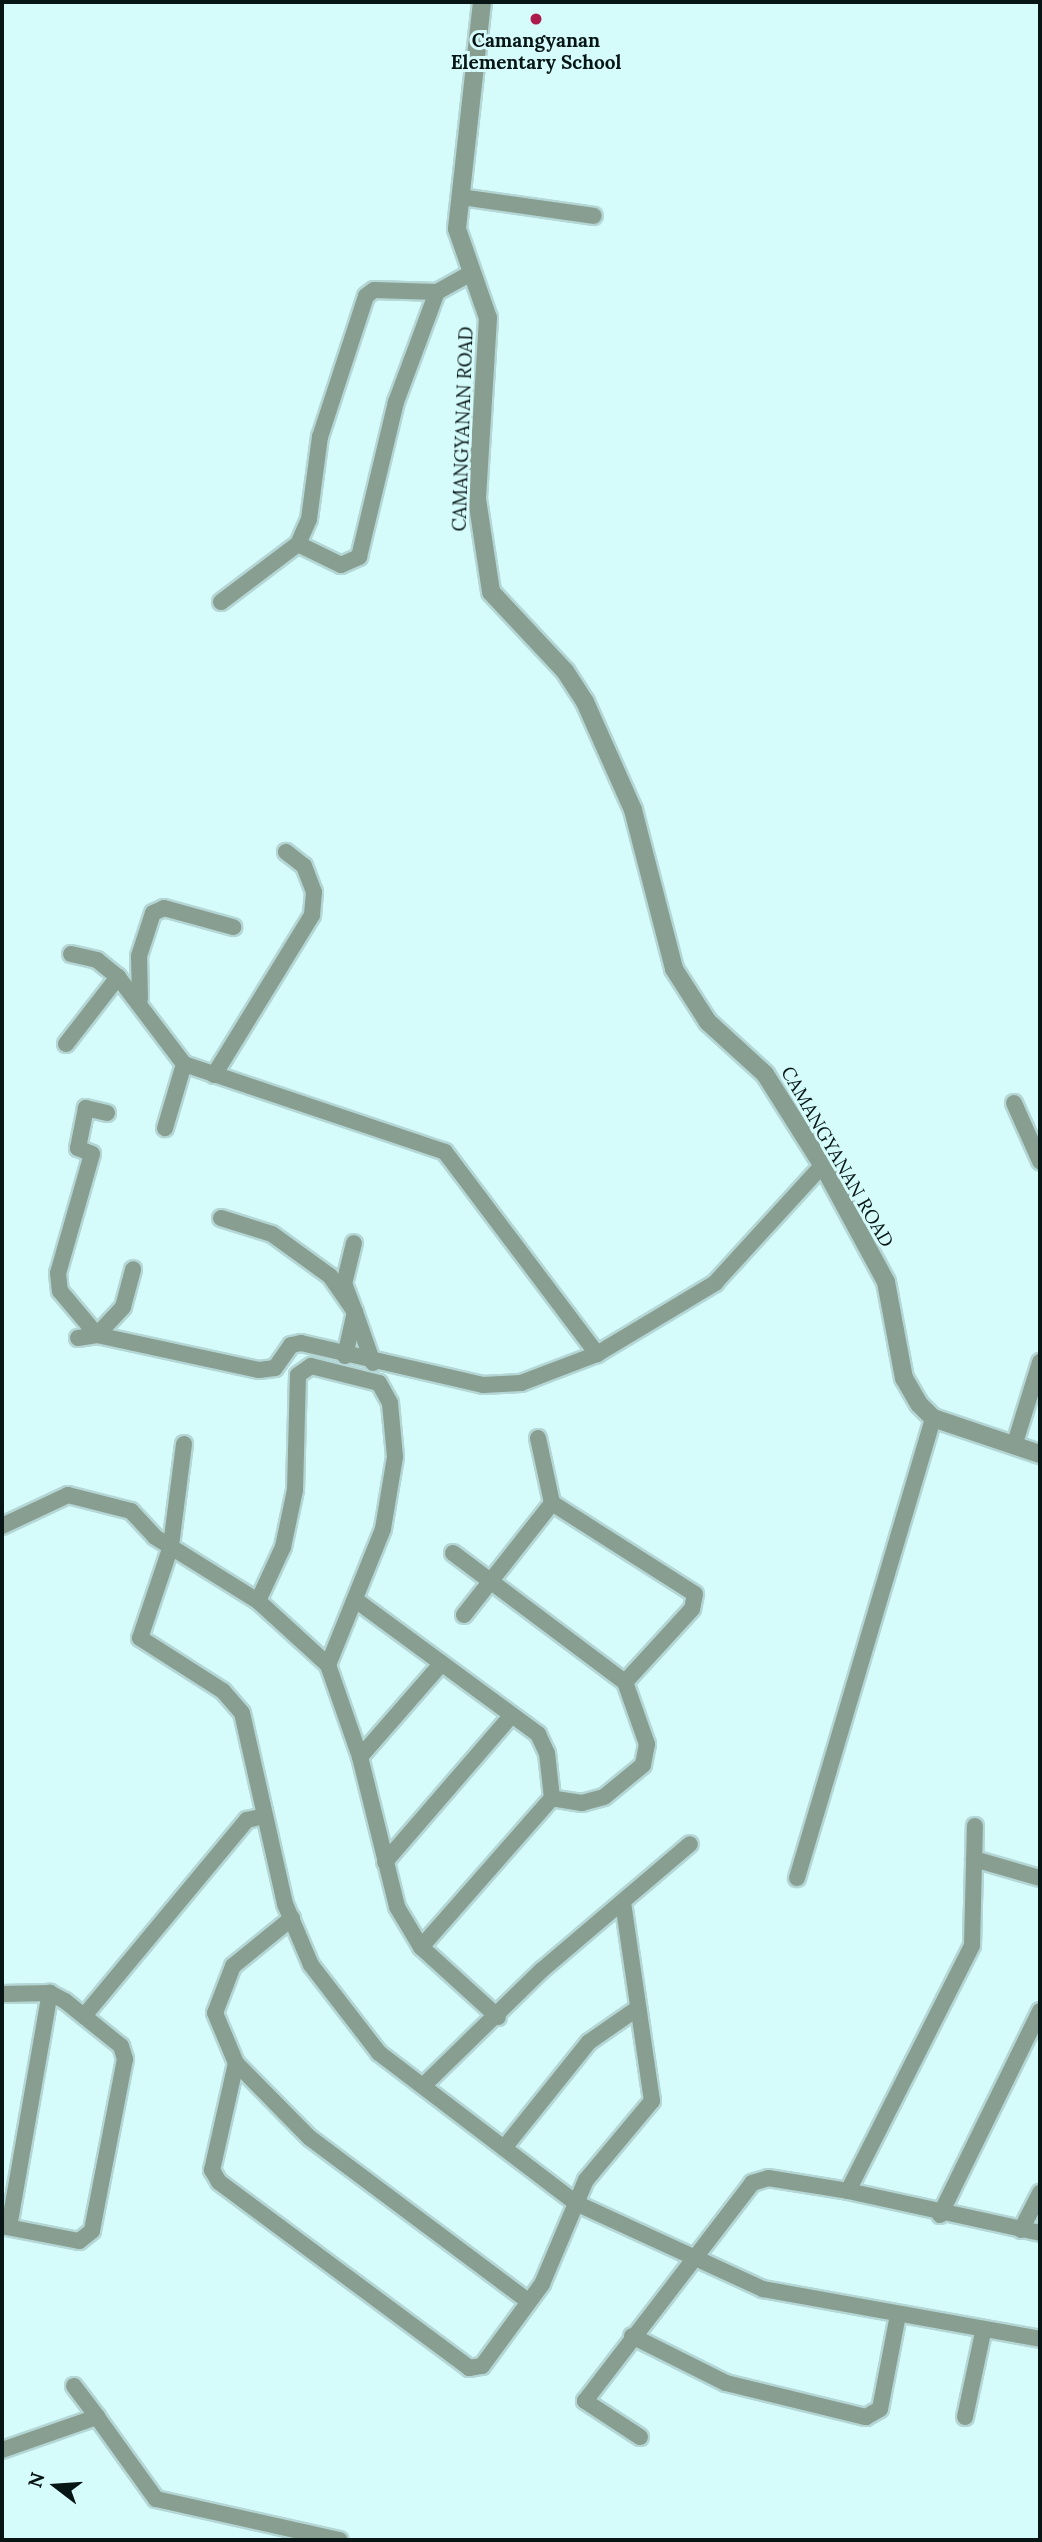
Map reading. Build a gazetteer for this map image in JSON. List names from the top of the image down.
{
  "streets": {
    "street": ["CAMANGYANAN ROAD"]
  },
  "places": ["Camangyanan Elementary School"],
  "north": "left"
}
